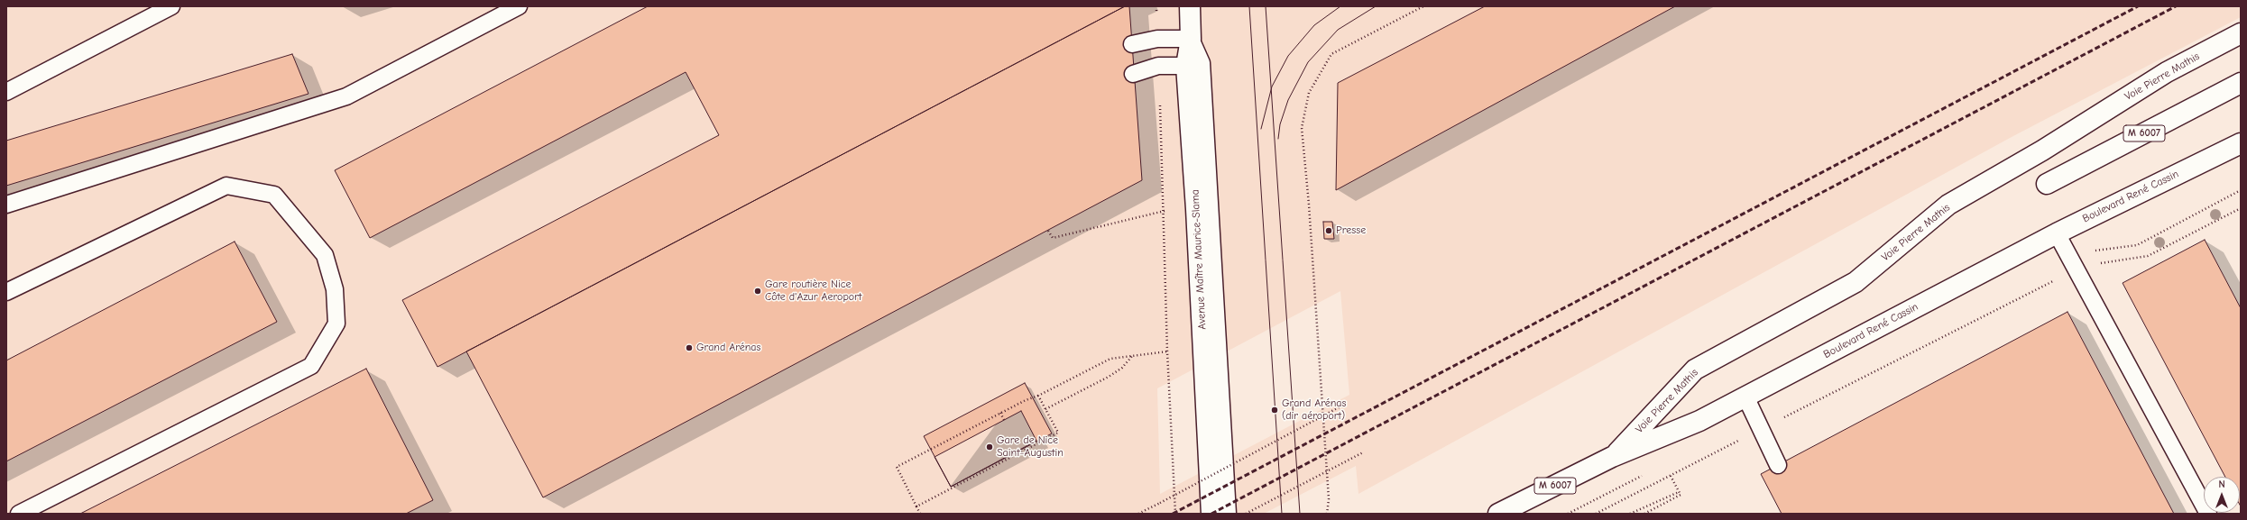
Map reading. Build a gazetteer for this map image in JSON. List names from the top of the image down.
{
  "streets": {
    "main road": [
      "Voie Pierre Mathis",
      "M 6007",
      "Boulevard René Cassin",
      "Avenue Maître Maurice-Slama"
    ]
  },
  "crossings": [
    ["Voie Pierre Mathis", "Boulevard René Cassin"]
  ],
  "places": [
    "Presse",
    "Gare routière Nice Côte d'Azur Aeroport",
    "Grand Arénas",
    "Grand Arénas (dir aéroport)",
    "Gare de Nice Saint-Augustin"
  ],
  "north": "top"
}
